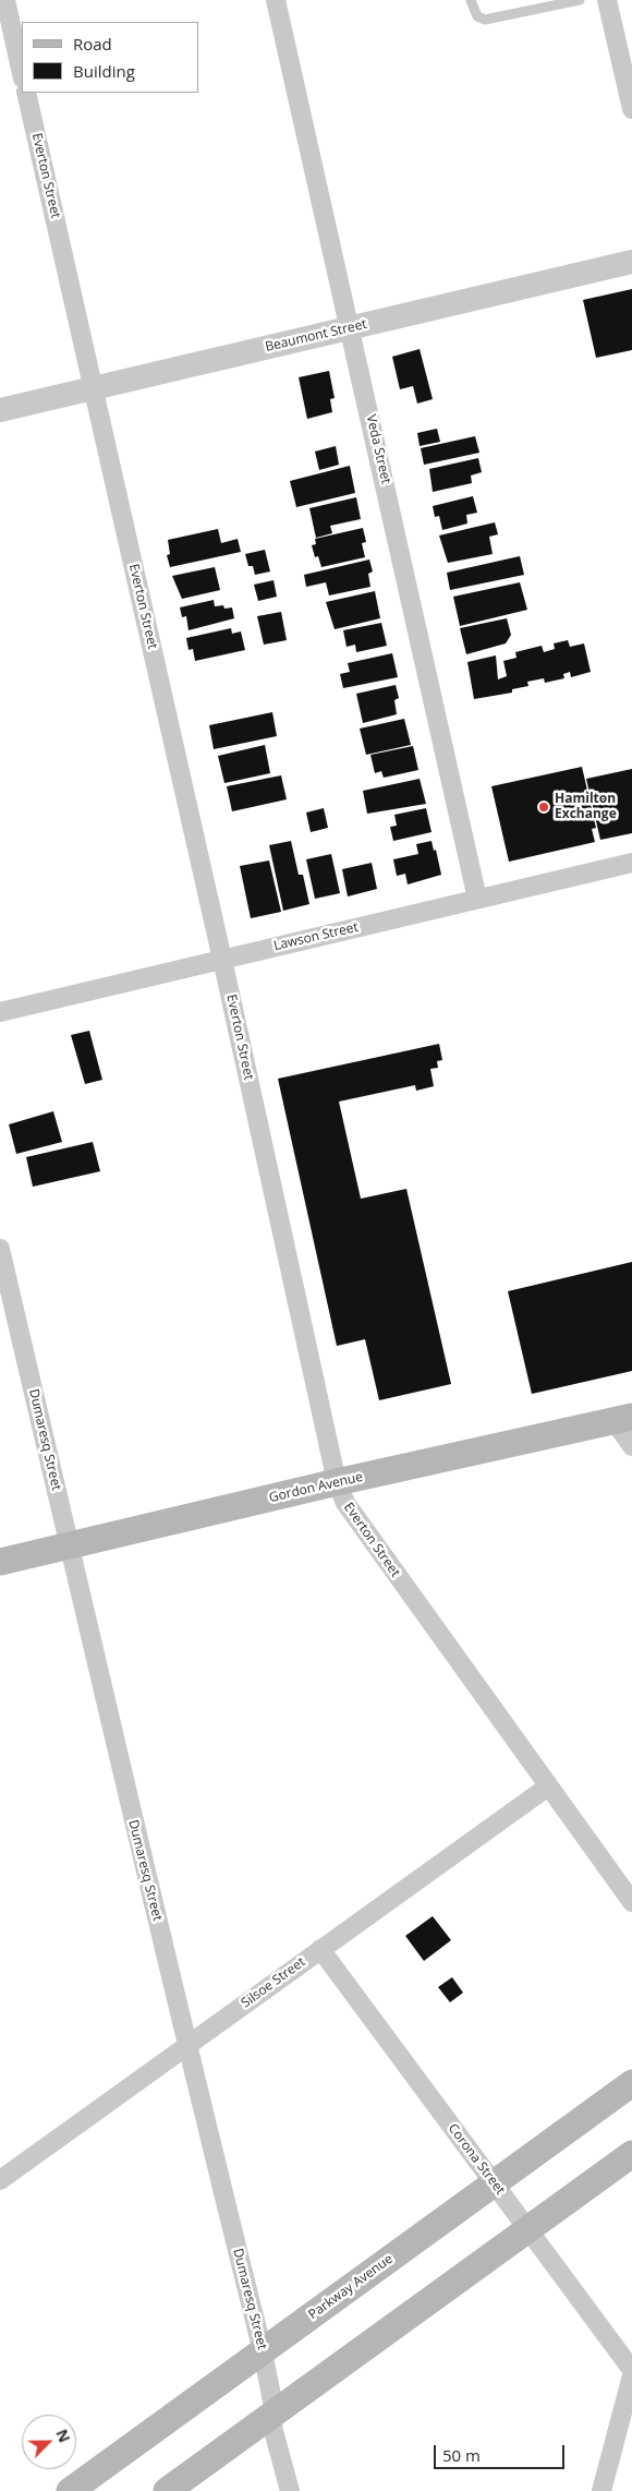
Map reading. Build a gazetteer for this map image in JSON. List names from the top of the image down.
{
  "streets": {
    "main road": ["Gordon Avenue", "Parkway Avenue"],
    "street": [
      "Everton Street",
      "Beaumont Street",
      "Veda Street",
      "Lawson Street",
      "Dumaresq Street",
      "Silsoe Street",
      "Corona Street"
    ]
  },
  "crossings": [
    ["Everton Street", "Beaumont Street"],
    ["Everton Street", "Lawson Street"],
    ["Everton Street", "Gordon Avenue"],
    ["Everton Street", "Silsoe Street"],
    ["Beaumont Street", "Veda Street"],
    ["Veda Street", "Lawson Street"],
    ["Dumaresq Street", "Gordon Avenue"],
    ["Dumaresq Street", "Silsoe Street"],
    ["Dumaresq Street", "Parkway Avenue"],
    ["Silsoe Street", "Corona Street"],
    ["Corona Street", "Parkway Avenue"]
  ],
  "places": ["Hamilton Exchange"],
  "legend": ["Road", "Building"],
  "scale_bar": "50 m",
  "north": "top right"
}
